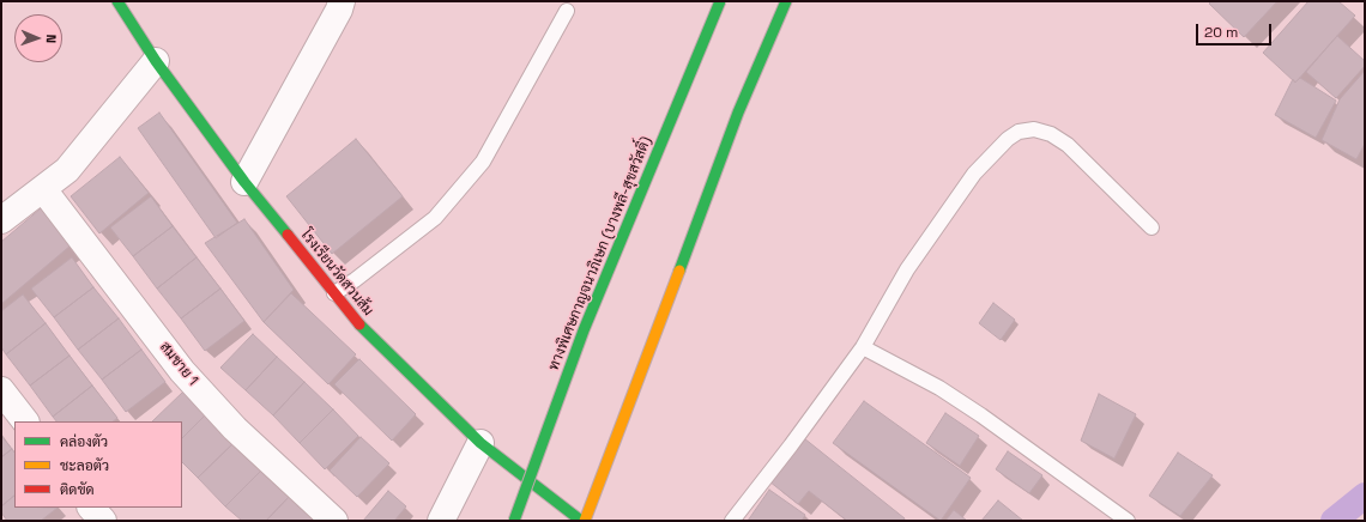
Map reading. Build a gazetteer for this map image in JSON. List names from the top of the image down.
{
  "streets": {
    "main road": ["ทางพิเศษกาญจนาภิเษก (บางพลี-สุขสวัสดิ์)", "โรงเรียนวัดสวนส้ม"],
    "street": ["สมชาย 1"]
  },
  "legend": ["คล่องตัว", "ชะลอตัว", "ติดขัด"],
  "scale_bar": "20 m",
  "north": "right"
}
